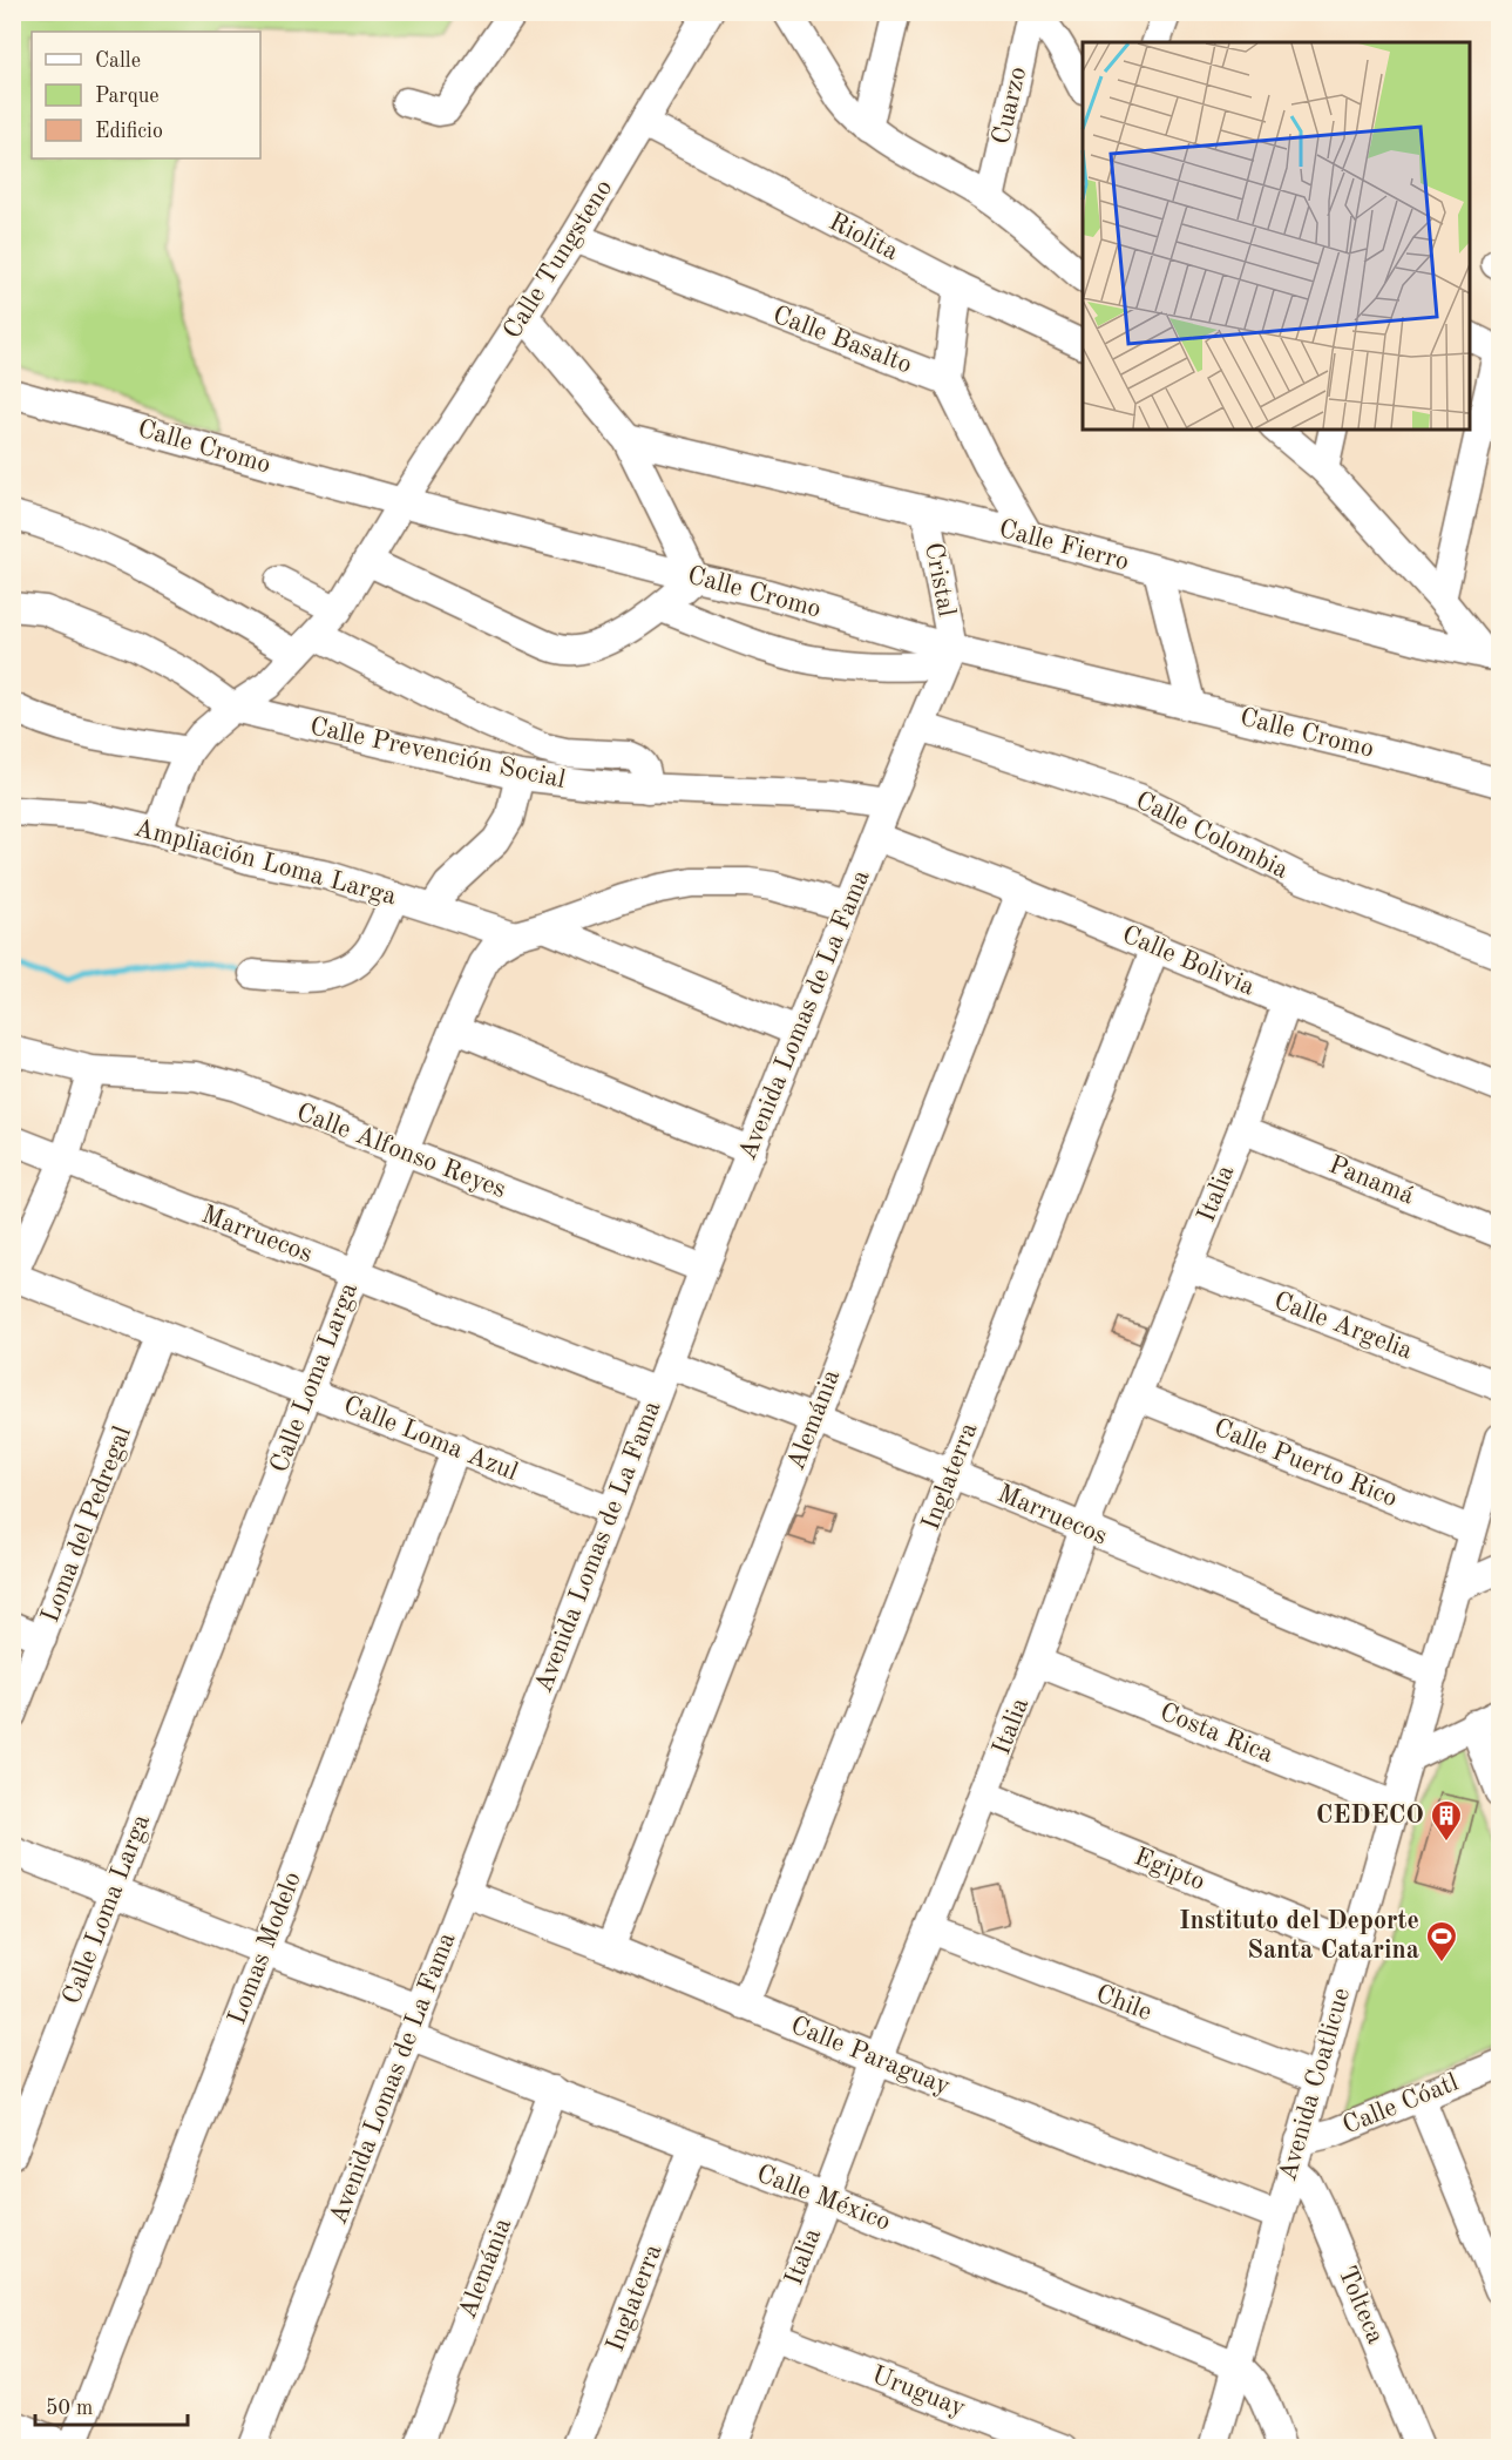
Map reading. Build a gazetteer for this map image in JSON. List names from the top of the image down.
{
  "streets": {
    "street": [
      "Cuarzo",
      "Riolita",
      "Calle Tungsteno",
      "Calle Basalto",
      "Calle Cromo",
      "Calle Fierro",
      "Cristal",
      "Calle Prevención Social",
      "Calle Colombia",
      "Ampliación Loma Larga",
      "Calle Bolivia",
      "Avenida Lomas de La Fama",
      "Calle Alfonso Reyes",
      "Panamá",
      "Italia",
      "Marruecos",
      "Calle Argelia",
      "Calle Loma Larga",
      "Alemánia",
      "Calle Loma Azul",
      "Calle Puerto Rico",
      "Inglaterra",
      "Loma del Pedregal",
      "Costa Rica",
      "Egipto",
      "Lomas Modelo",
      "Chile",
      "Calle Paraguay",
      "Avenida Coatlicue",
      "Calle Cóatl",
      "Calle México",
      "Tolteca",
      "Uruguay"
    ]
  },
  "crossings": [
    ["Riolita", "Calle Tungsteno"],
    ["Calle Tungsteno", "Calle Basalto"],
    ["Calle Tungsteno", "Calle Cromo"],
    ["Calle Tungsteno", "Calle Prevención Social"],
    ["Calle Tungsteno", "Ampliación Loma Larga"],
    ["Calle Basalto", "Calle Fierro"],
    ["Calle Cromo", "Cristal"],
    ["Calle Cromo", "Avenida Lomas de La Fama"],
    ["Calle Fierro", "Cristal"],
    ["Cristal", "Avenida Lomas de La Fama"],
    ["Calle Prevención Social", "Avenida Lomas de La Fama"],
    ["Calle Colombia", "Avenida Lomas de La Fama"],
    ["Ampliación Loma Larga", "Calle Loma Larga"],
    ["Calle Bolivia", "Avenida Lomas de La Fama"],
    ["Calle Bolivia", "Italia"],
    ["Calle Bolivia", "Alemánia"],
    ["Calle Bolivia", "Inglaterra"],
    ["Avenida Lomas de La Fama", "Calle Alfonso Reyes"],
    ["Avenida Lomas de La Fama", "Marruecos"],
    ["Avenida Lomas de La Fama", "Calle Loma Larga"],
    ["Avenida Lomas de La Fama", "Calle Loma Azul"],
    ["Avenida Lomas de La Fama", "Calle Paraguay"],
    ["Avenida Lomas de La Fama", "Calle México"],
    ["Calle Alfonso Reyes", "Calle Loma Larga"],
    ["Panamá", "Italia"],
    ["Italia", "Marruecos"],
    ["Italia", "Calle Argelia"],
    ["Italia", "Calle Puerto Rico"],
    ["Italia", "Costa Rica"],
    ["Italia", "Egipto"],
    ["Italia", "Chile"],
    ["Italia", "Calle Paraguay"],
    ["Italia", "Calle México"],
    ["Italia", "Uruguay"],
    ["Marruecos", "Calle Loma Larga"],
    ["Marruecos", "Alemánia"],
    ["Marruecos", "Inglaterra"],
    ["Marruecos", "Avenida Coatlicue"],
    ["Calle Loma Larga", "Calle Loma Azul"],
    ["Alemánia", "Calle Paraguay"],
    ["Alemánia", "Calle México"],
    ["Calle Loma Azul", "Loma del Pedregal"],
    ["Calle Loma Azul", "Lomas Modelo"],
    ["Calle Puerto Rico", "Avenida Coatlicue"],
    ["Inglaterra", "Calle Paraguay"],
    ["Inglaterra", "Calle México"],
    ["Costa Rica", "Avenida Coatlicue"],
    ["Egipto", "Avenida Coatlicue"],
    ["Chile", "Avenida Coatlicue"],
    ["Calle Paraguay", "Avenida Coatlicue"],
    ["Avenida Coatlicue", "Calle Cóatl"],
    ["Avenida Coatlicue", "Calle México"],
    ["Avenida Coatlicue", "Tolteca"]
  ],
  "places": {
    "building": ["CEDECO"],
    "sports": ["Instituto del Deporte Santa Catarina"]
  },
  "legend": ["Calle", "Parque", "Edificio"],
  "scale_bar": "50 m"
}
